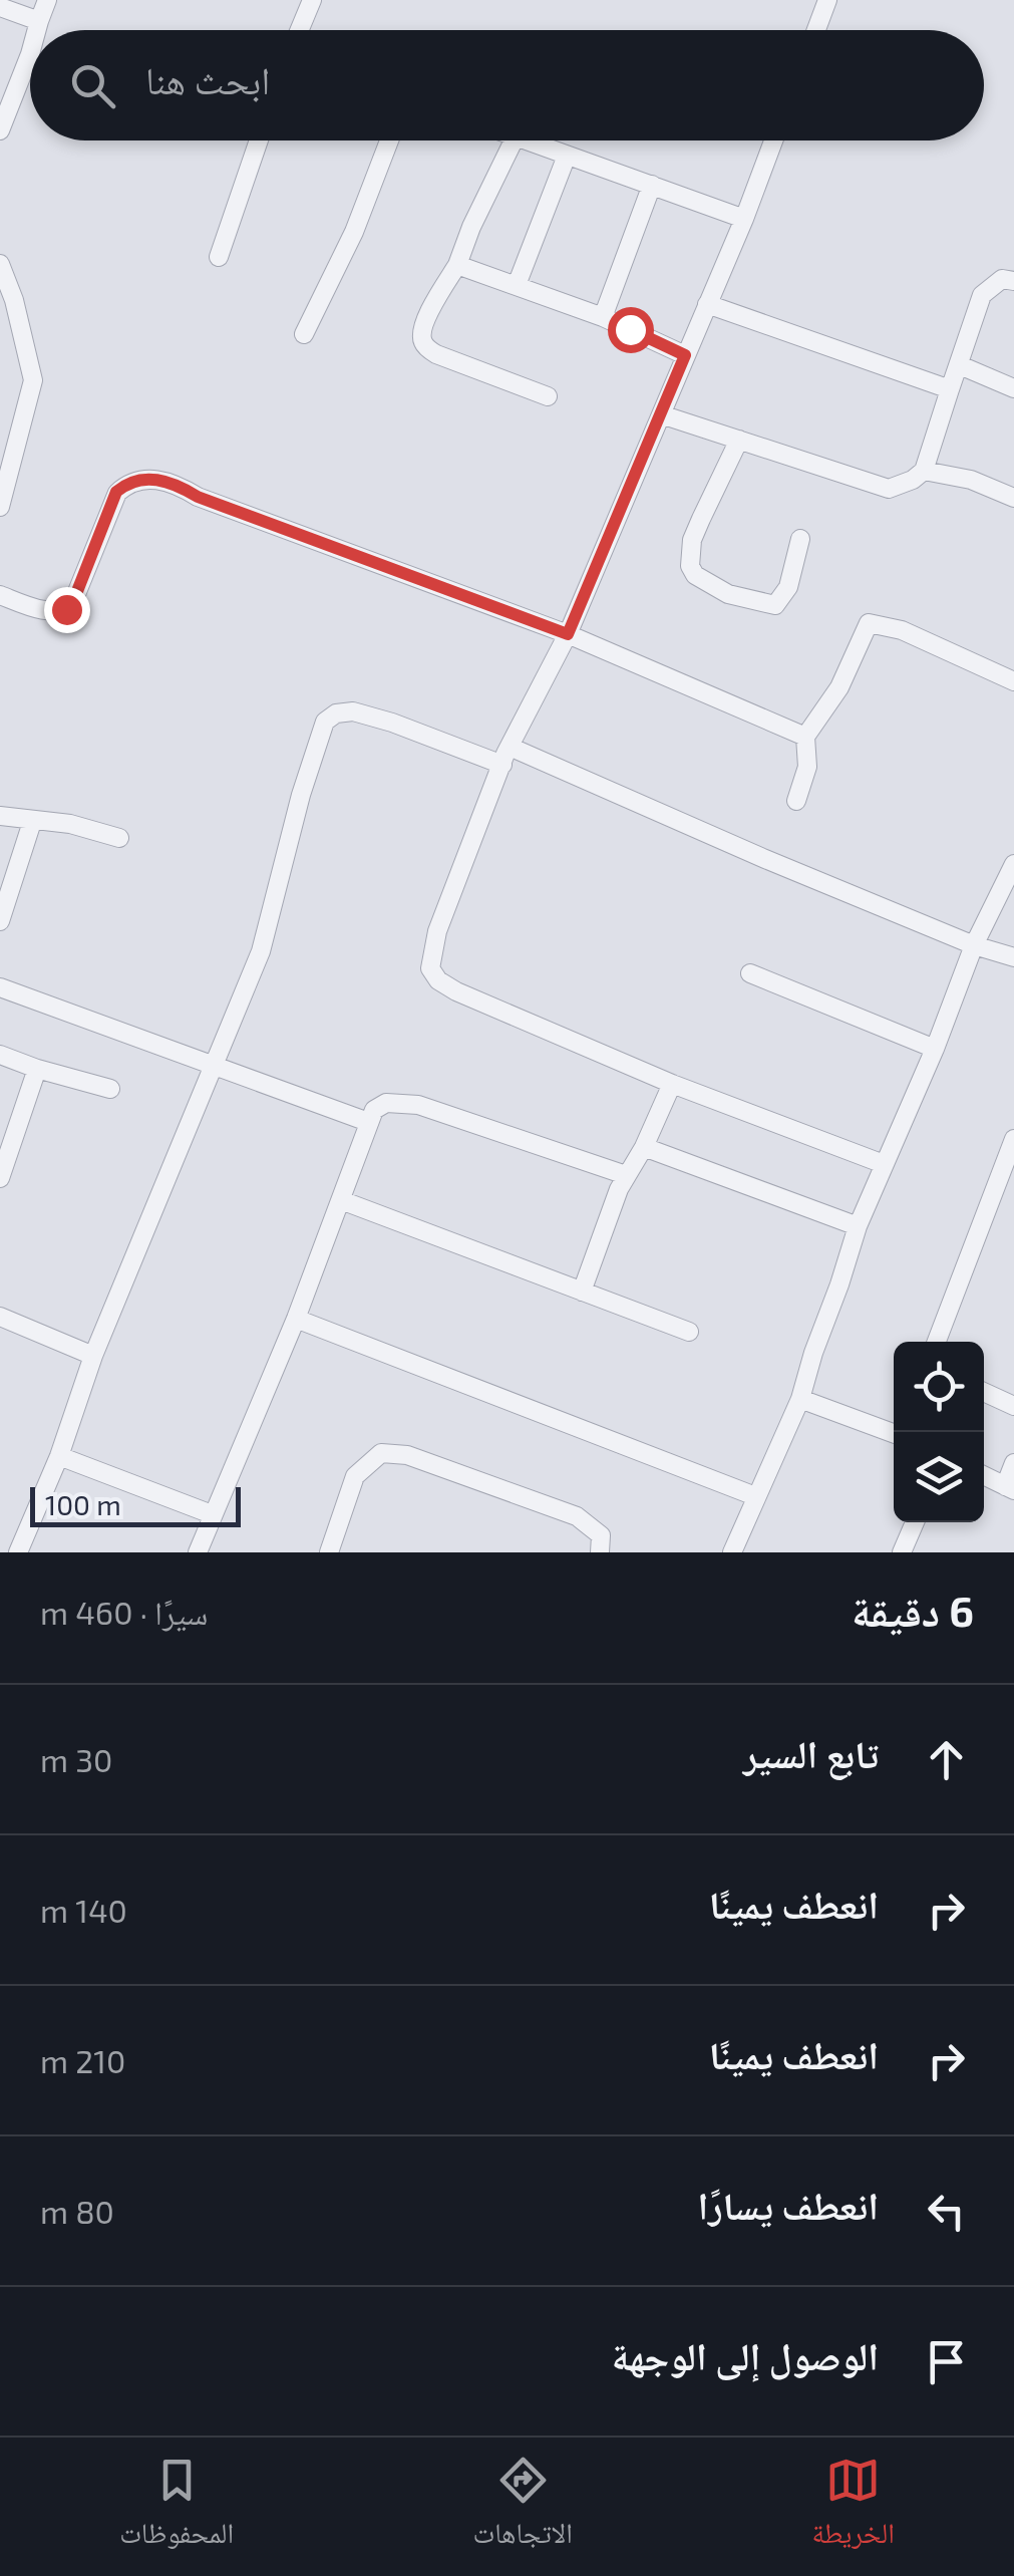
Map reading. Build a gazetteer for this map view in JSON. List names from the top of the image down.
{
  "scale_bar": "100 m",
  "page": {
    "search": "ابحث هنا",
    "scale": "100 m",
    "heading": ["6 دقيقة", "سيرًا · 460 m"],
    "list": [
      ["تابع السير", "30 m"],
      ["انعطف يمينًا", "140 m"],
      ["انعطف يمينًا", "210 m"],
      ["انعطف يسارًا", "80 m"],
      "الوصول إلى الوجهة"
    ],
    "nav": ["الخريطة", "الاتجاهات", "المحفوظات"]
  }
}
